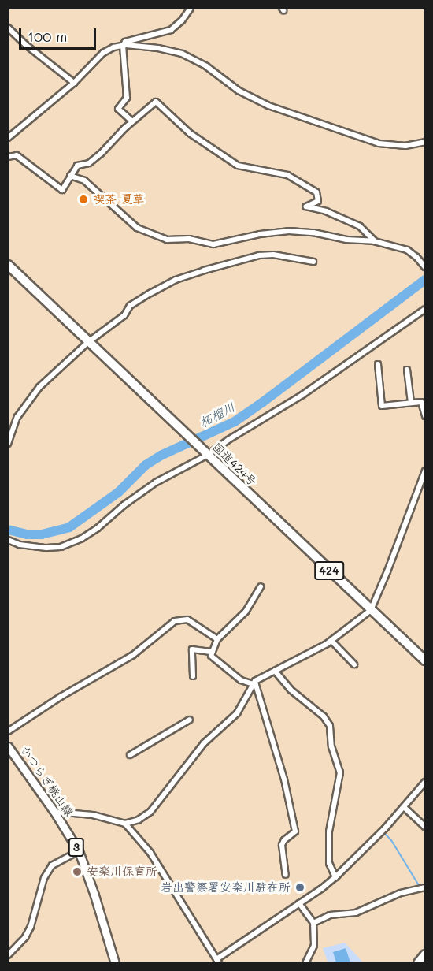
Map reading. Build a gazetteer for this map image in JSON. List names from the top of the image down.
{
  "streets": {
    "highway": ["国道424号", "424"],
    "main road": ["かつらぎ桃山線", "3"]
  },
  "water": ["柘榴川"],
  "places": ["喫茶 夏草", "安楽川保育所", "岩出警察署安楽川駐在所"],
  "scale_bar": "100 m"
}
